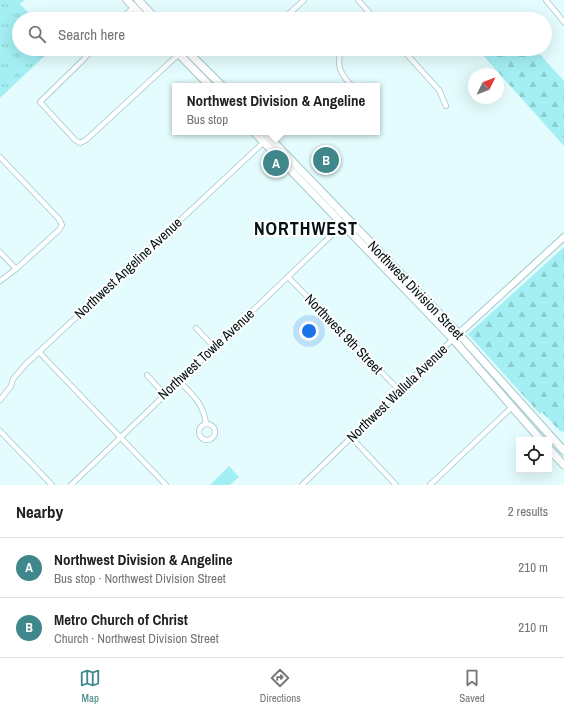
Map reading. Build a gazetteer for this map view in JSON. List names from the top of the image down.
{
  "streets": {
    "main road": ["Northwest Division Street"],
    "street": [
      "Northwest Angeline Avenue",
      "Northwest 9th Street",
      "Northwest Towle Avenue",
      "Northwest Wallula Avenue"
    ]
  },
  "crossings": [
    ["Northwest Angeline Avenue", "Northwest Division Street"],
    ["Northwest Division Street", "Northwest Towle Avenue"],
    ["Northwest Division Street", "Northwest Wallula Avenue"],
    ["Northwest 9th Street", "Northwest Towle Avenue"],
    ["Northwest 9th Street", "Northwest Wallula Avenue"]
  ],
  "districts": ["NORTHWEST"],
  "north": "top right",
  "page": {
    "search": "Search here",
    "popup": ["Northwest Division & Angeline", "Bus stop"],
    "pins": ["B", "A"],
    "heading": ["Nearby", "2 results"],
    "list": [
      {
        "mark": "A",
        "name": "Northwest Division & Angeline",
        "note": "Bus stop · Northwest Division Street",
        "value": "210 m"
      },
      {
        "mark": "B",
        "name": "Metro Church of Christ",
        "note": "Church · Northwest Division Street",
        "value": "210 m"
      }
    ],
    "nav": ["Map", "Directions", "Saved"]
  }
}
